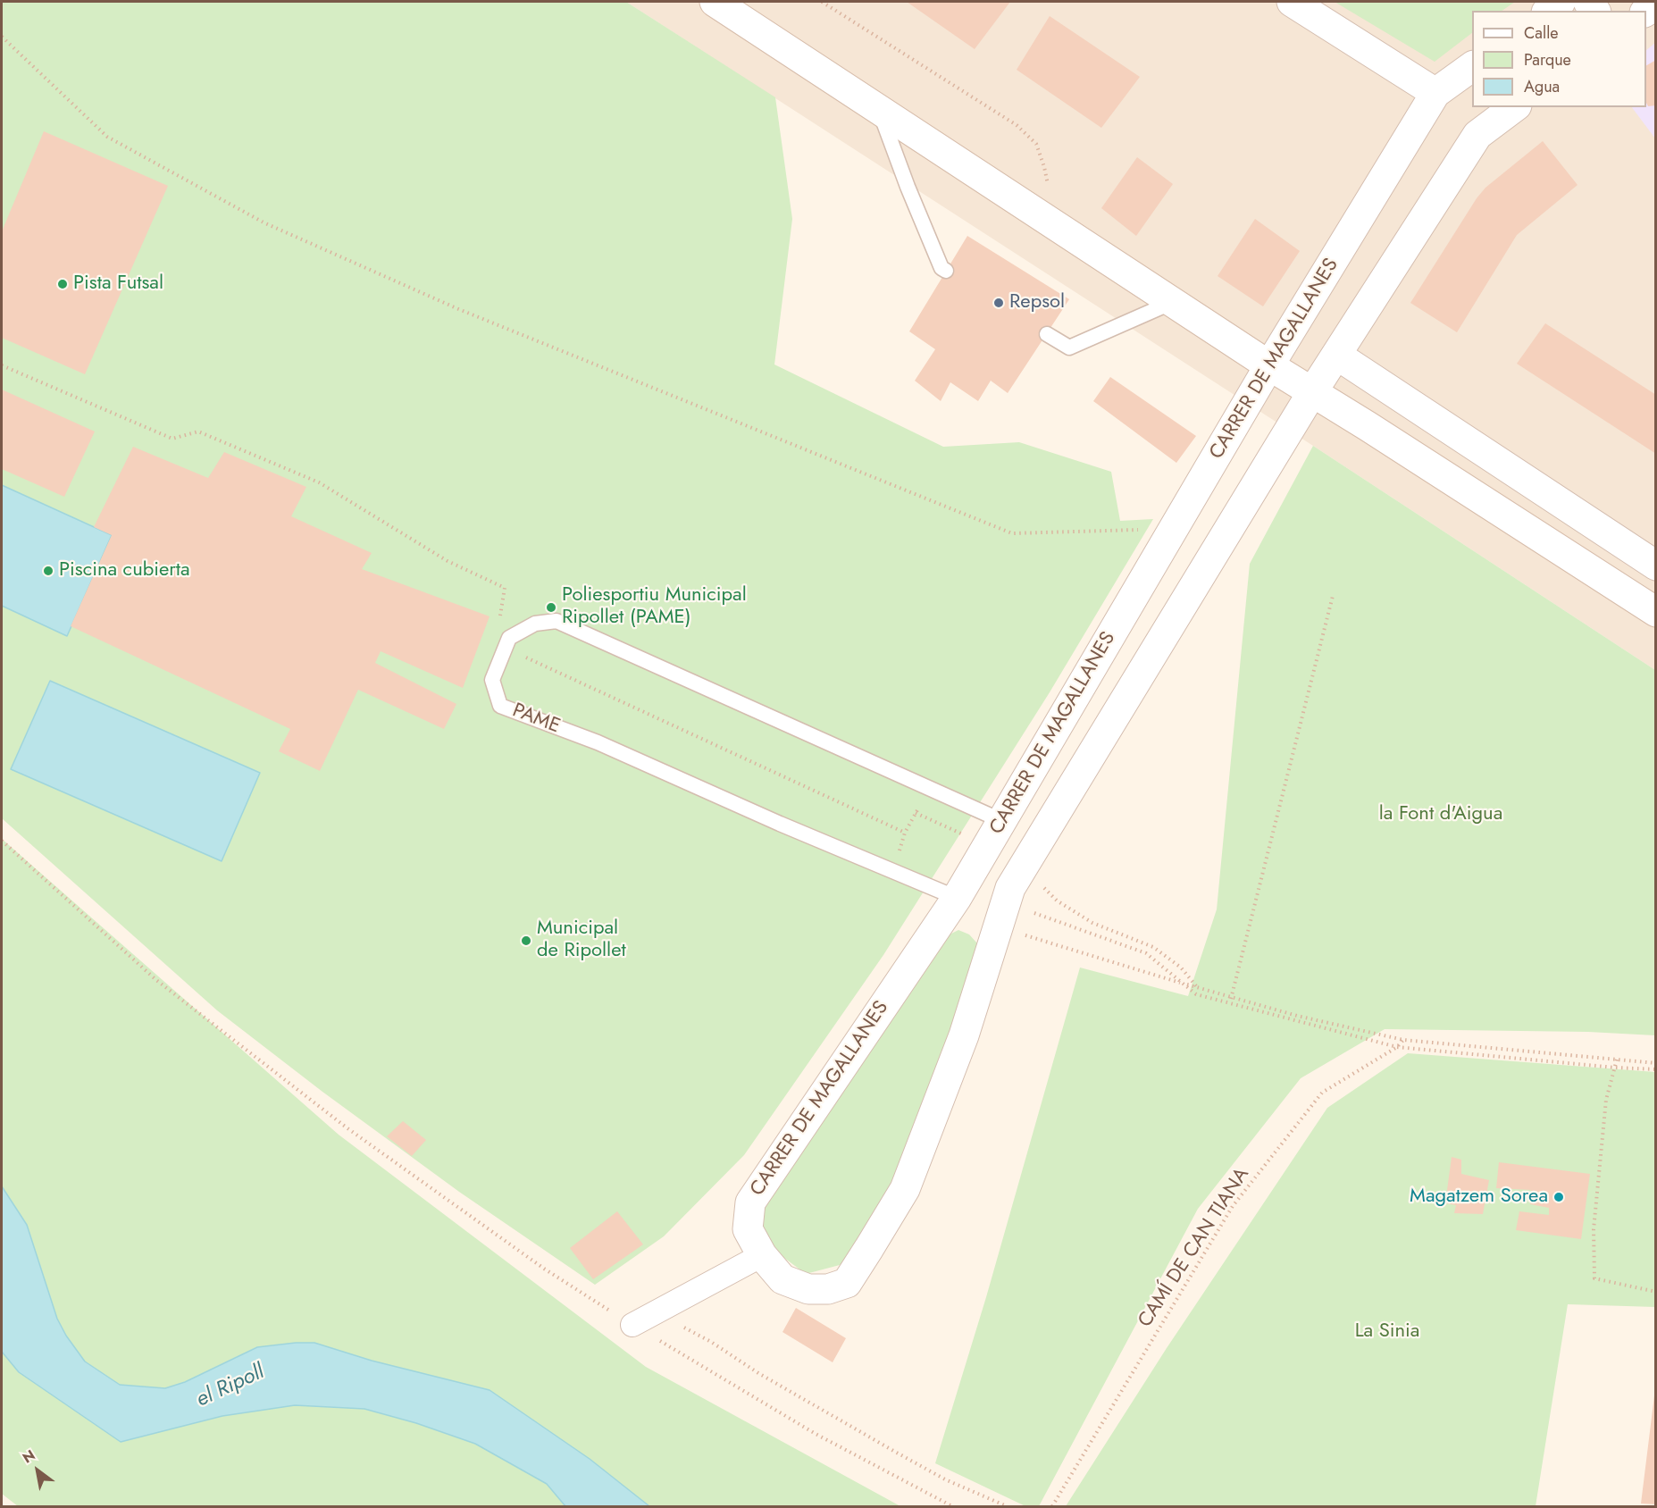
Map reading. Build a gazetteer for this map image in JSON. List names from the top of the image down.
{
  "streets": {
    "street": ["CARRER DE MAGALLANES"],
    "lane": ["PAME"],
    "path": ["CAMÍ DE CAN TIANA"]
  },
  "crossings": [
    ["CARRER DE MAGALLANES", "PAME"]
  ],
  "water": ["el Ripoll"],
  "parks": ["la Font d'Aigua", "La Sinia"],
  "places": [
    "Pista Futsal",
    "Repsol",
    "Piscina cubierta",
    "Poliesportiu Municipal Ripollet (PAME)",
    "Municipal de Ripollet",
    "Magatzem Sorea"
  ],
  "legend": ["Calle", "Parque", "Agua"],
  "north": "top left"
}
